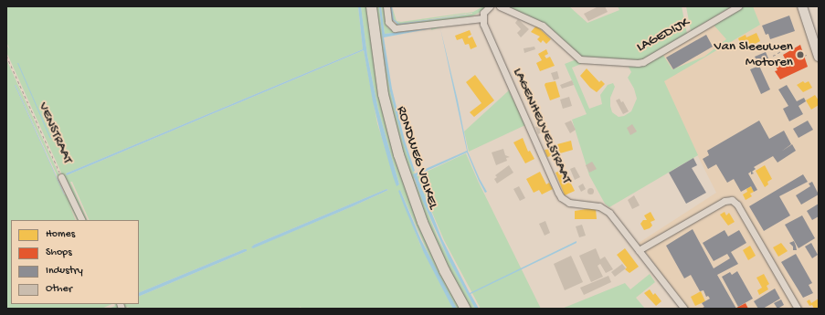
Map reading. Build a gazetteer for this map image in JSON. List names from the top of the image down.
{
  "streets": {
    "main road": ["RONDWEG VOLKEL"],
    "street": ["LAGEDIJK", "LAGENHEUVELSTRAAT", "VENSTRAAT"]
  },
  "places": ["Van Sleeuwen Motoren"],
  "legend": [
    "Homes",
    "Shops",
    "Industry",
    "Other"
  ]
}
